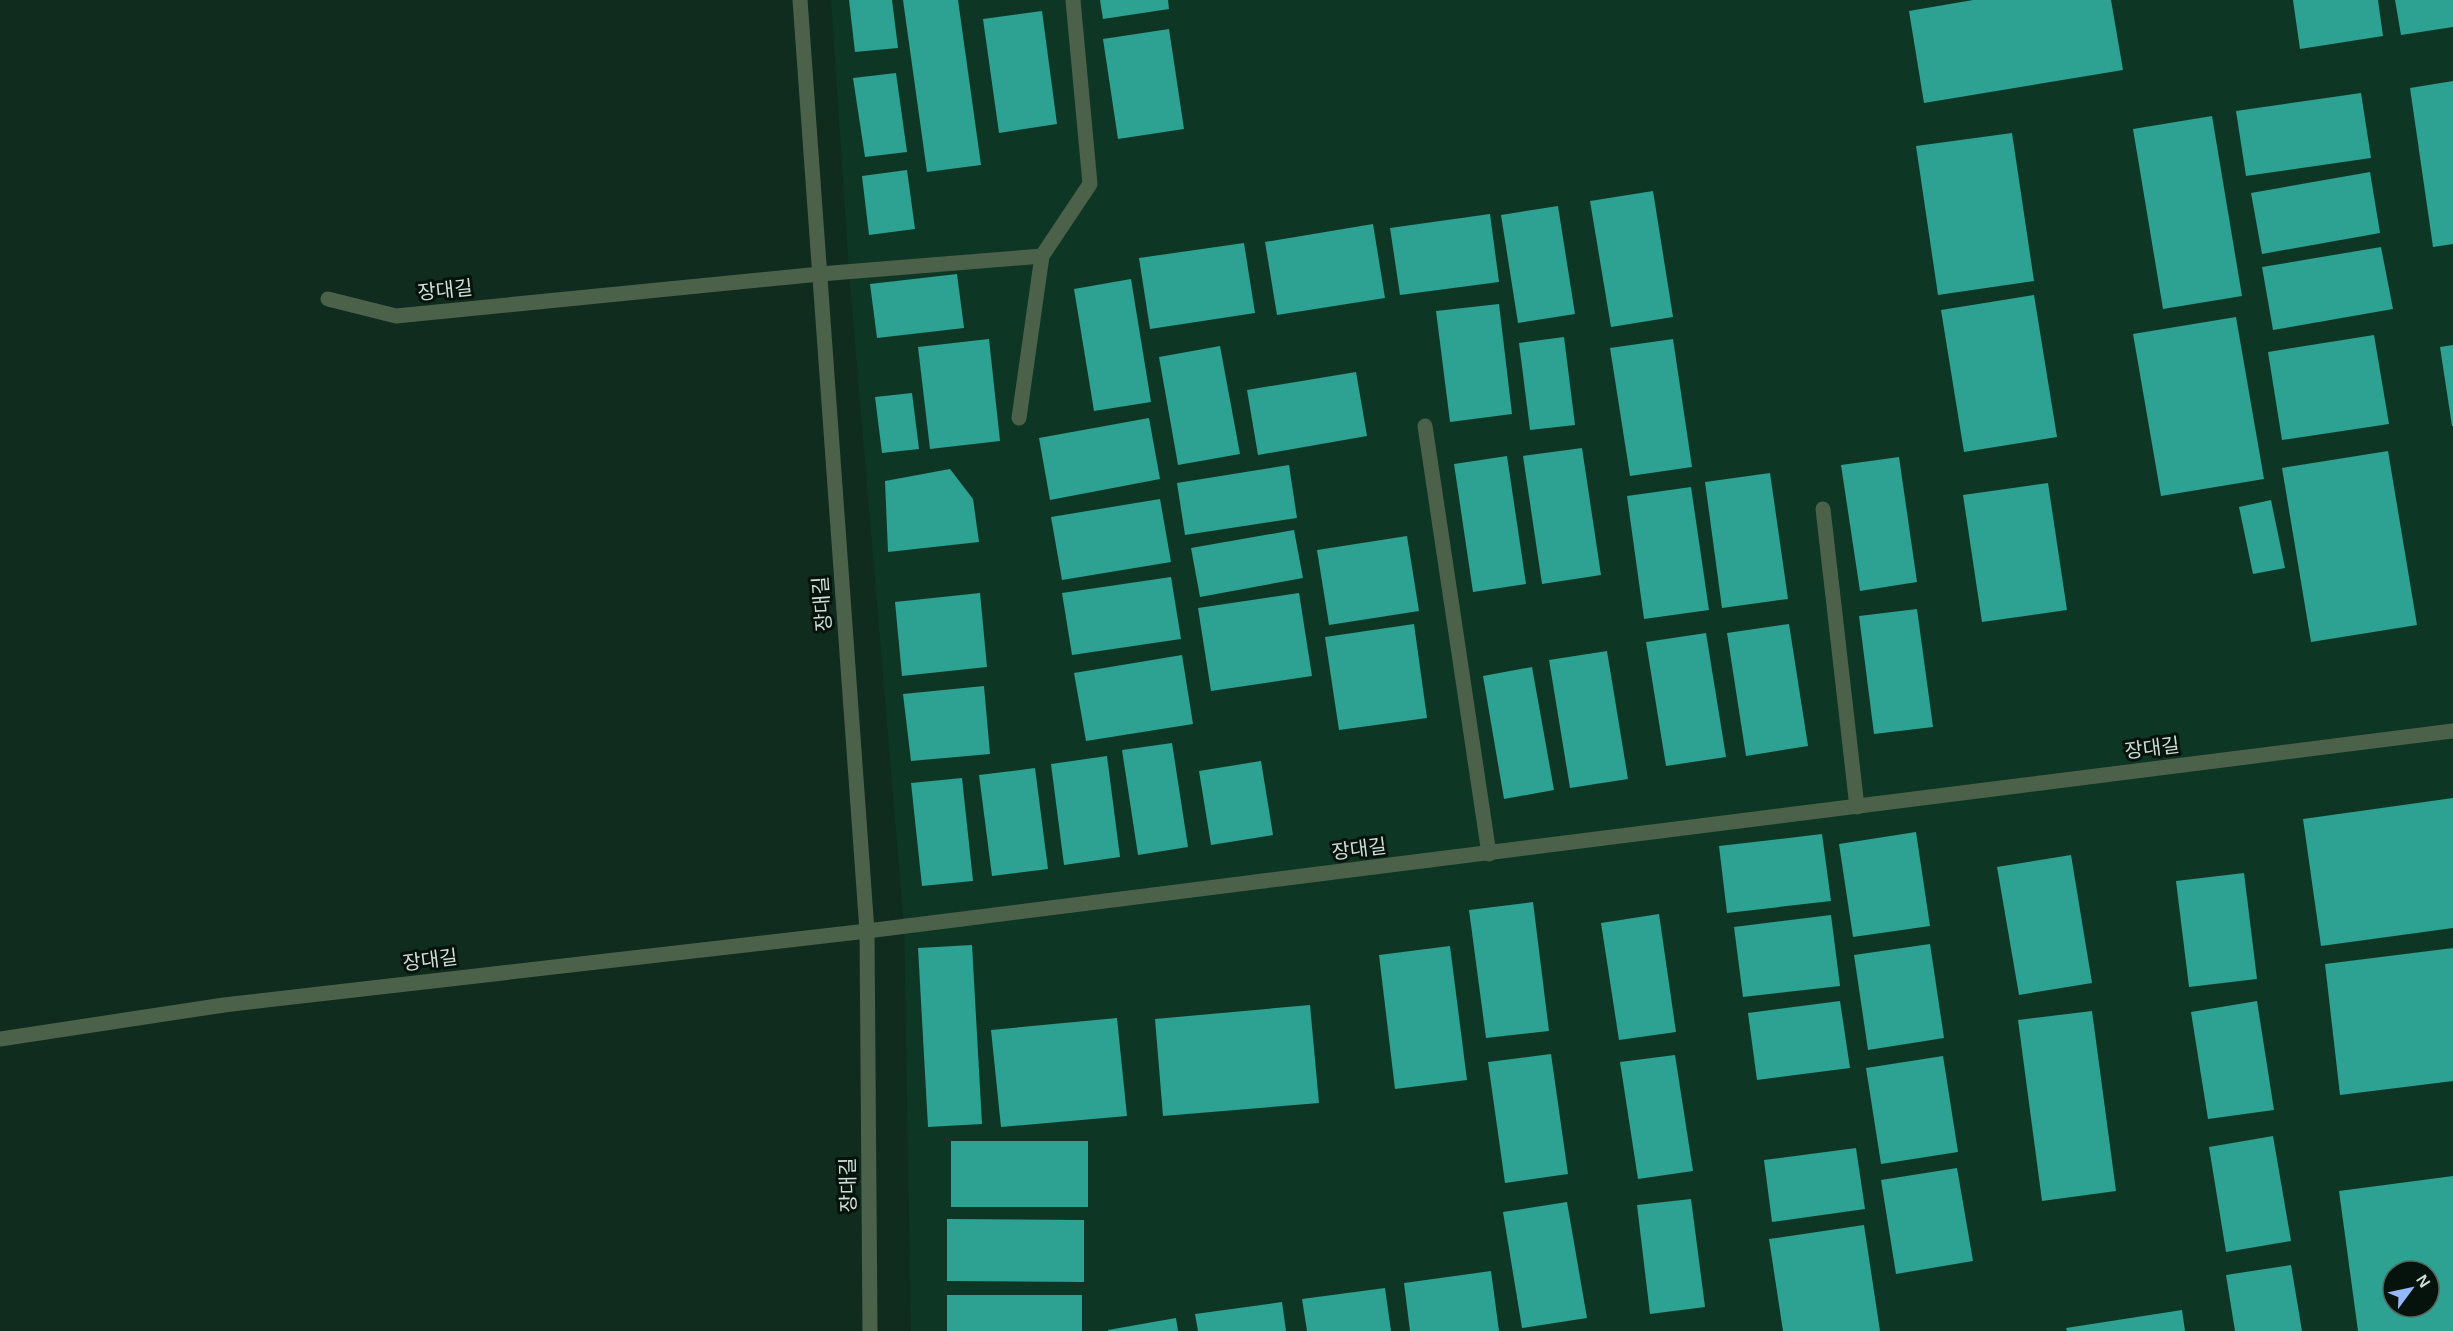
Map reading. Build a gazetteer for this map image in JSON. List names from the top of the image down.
{
  "streets": {
    "street": ["장대길"]
  },
  "north": "top right"
}
